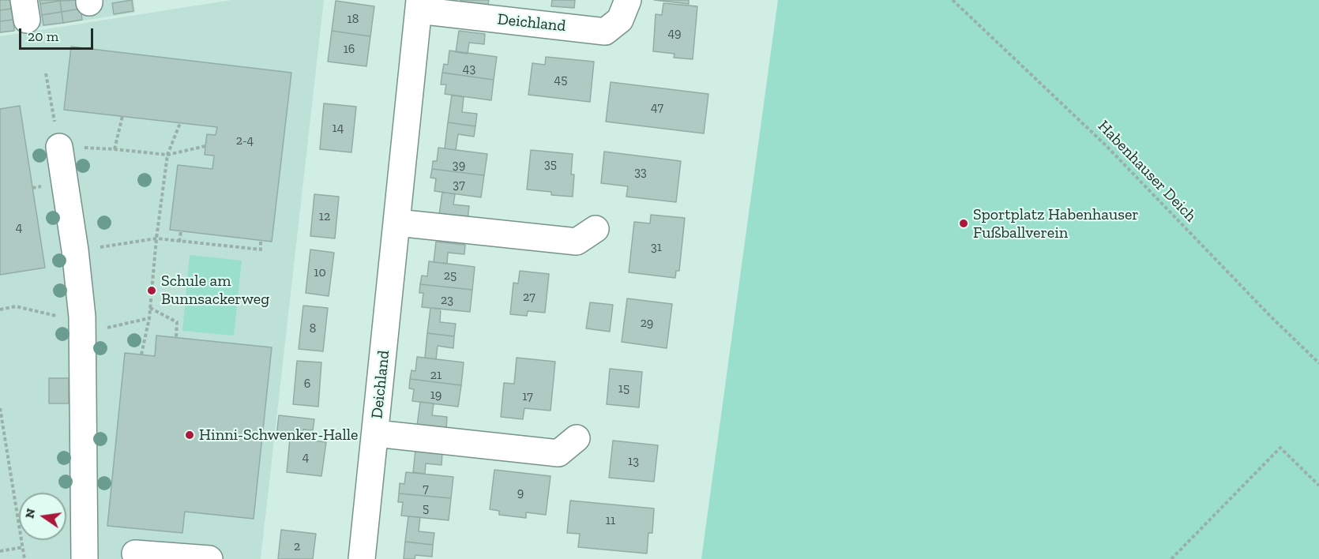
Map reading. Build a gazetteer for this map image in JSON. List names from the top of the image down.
{
  "streets": {
    "street": ["Deichland"],
    "path": ["Habenhauser Deich"]
  },
  "places": ["Sportplatz Habenhauser Fußballverein", "Schule am Bunnsackerweg", "Hinni-Schwenker-Halle"],
  "house_numbers": [
    "18",
    "49",
    "16",
    "43",
    "45",
    "47",
    "14",
    "2-4",
    "35",
    "39",
    "33",
    "37",
    "12",
    "4",
    "31",
    "10",
    "25",
    "27",
    "23",
    "29",
    "8",
    "21",
    "6",
    "15",
    "19",
    "17",
    "4",
    "13",
    "7",
    "9",
    "5",
    "11",
    "2"
  ],
  "scale_bar": "20 m",
  "north": "left"
}
